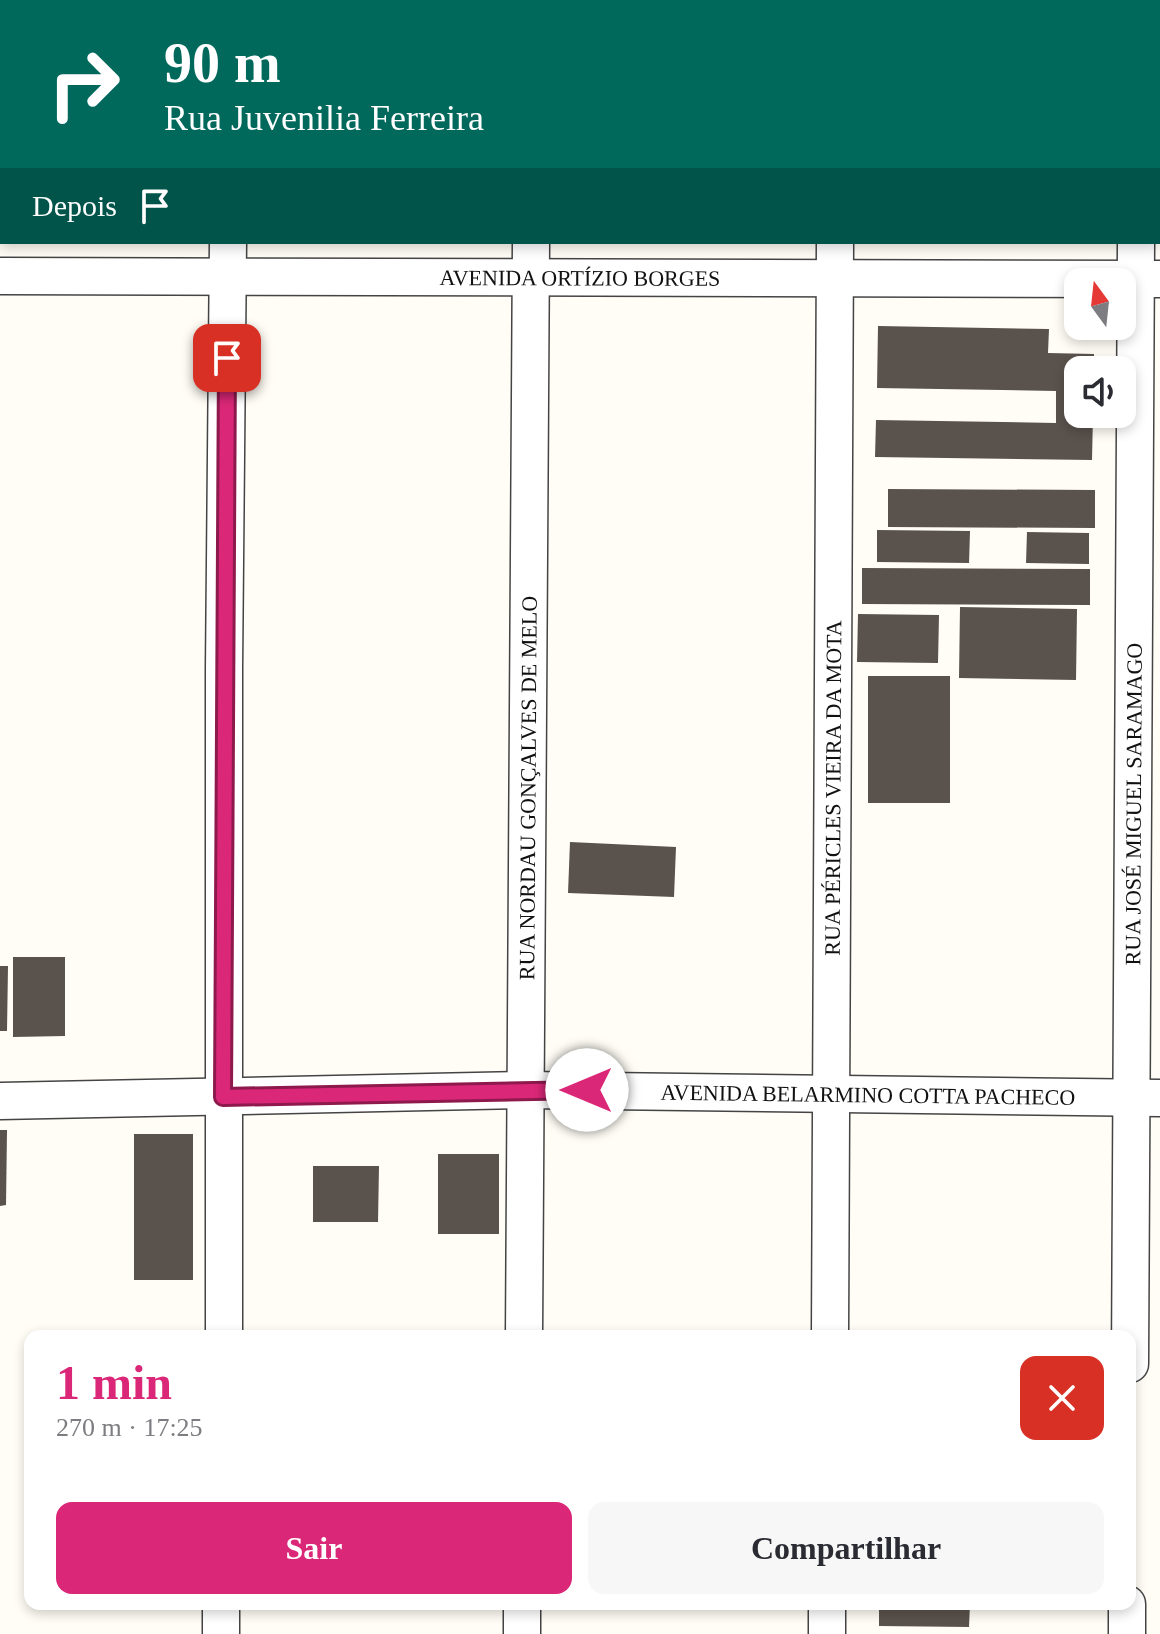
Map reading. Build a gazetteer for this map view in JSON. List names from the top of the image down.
{
  "streets": {
    "street": [
      "AVENIDA ORTÍZIO BORGES",
      "RUA NORDAU GONÇALVES DE MELO",
      "RUA PÉRICLES VIEIRA DA MOTA",
      "RUA JOSÉ MIGUEL SARAMAGO",
      "AVENIDA BELARMINO COTTA PACHECO"
    ]
  },
  "crossings": [
    ["AVENIDA ORTÍZIO BORGES", "RUA NORDAU GONÇALVES DE MELO"],
    ["AVENIDA ORTÍZIO BORGES", "RUA PÉRICLES VIEIRA DA MOTA"],
    ["AVENIDA ORTÍZIO BORGES", "RUA JOSÉ MIGUEL SARAMAGO"],
    ["RUA NORDAU GONÇALVES DE MELO", "AVENIDA BELARMINO COTTA PACHECO"],
    ["RUA PÉRICLES VIEIRA DA MOTA", "AVENIDA BELARMINO COTTA PACHECO"],
    ["RUA JOSÉ MIGUEL SARAMAGO", "AVENIDA BELARMINO COTTA PACHECO"]
  ],
  "north": "top",
  "page": {
    "turn": ["90 m", "Rua Juvenilia Ferreira"],
    "then": "Depois",
    "heading": ["1 min", "270 m · 17:25"],
    "buttons": ["Sair", "Compartilhar"]
  }
}
